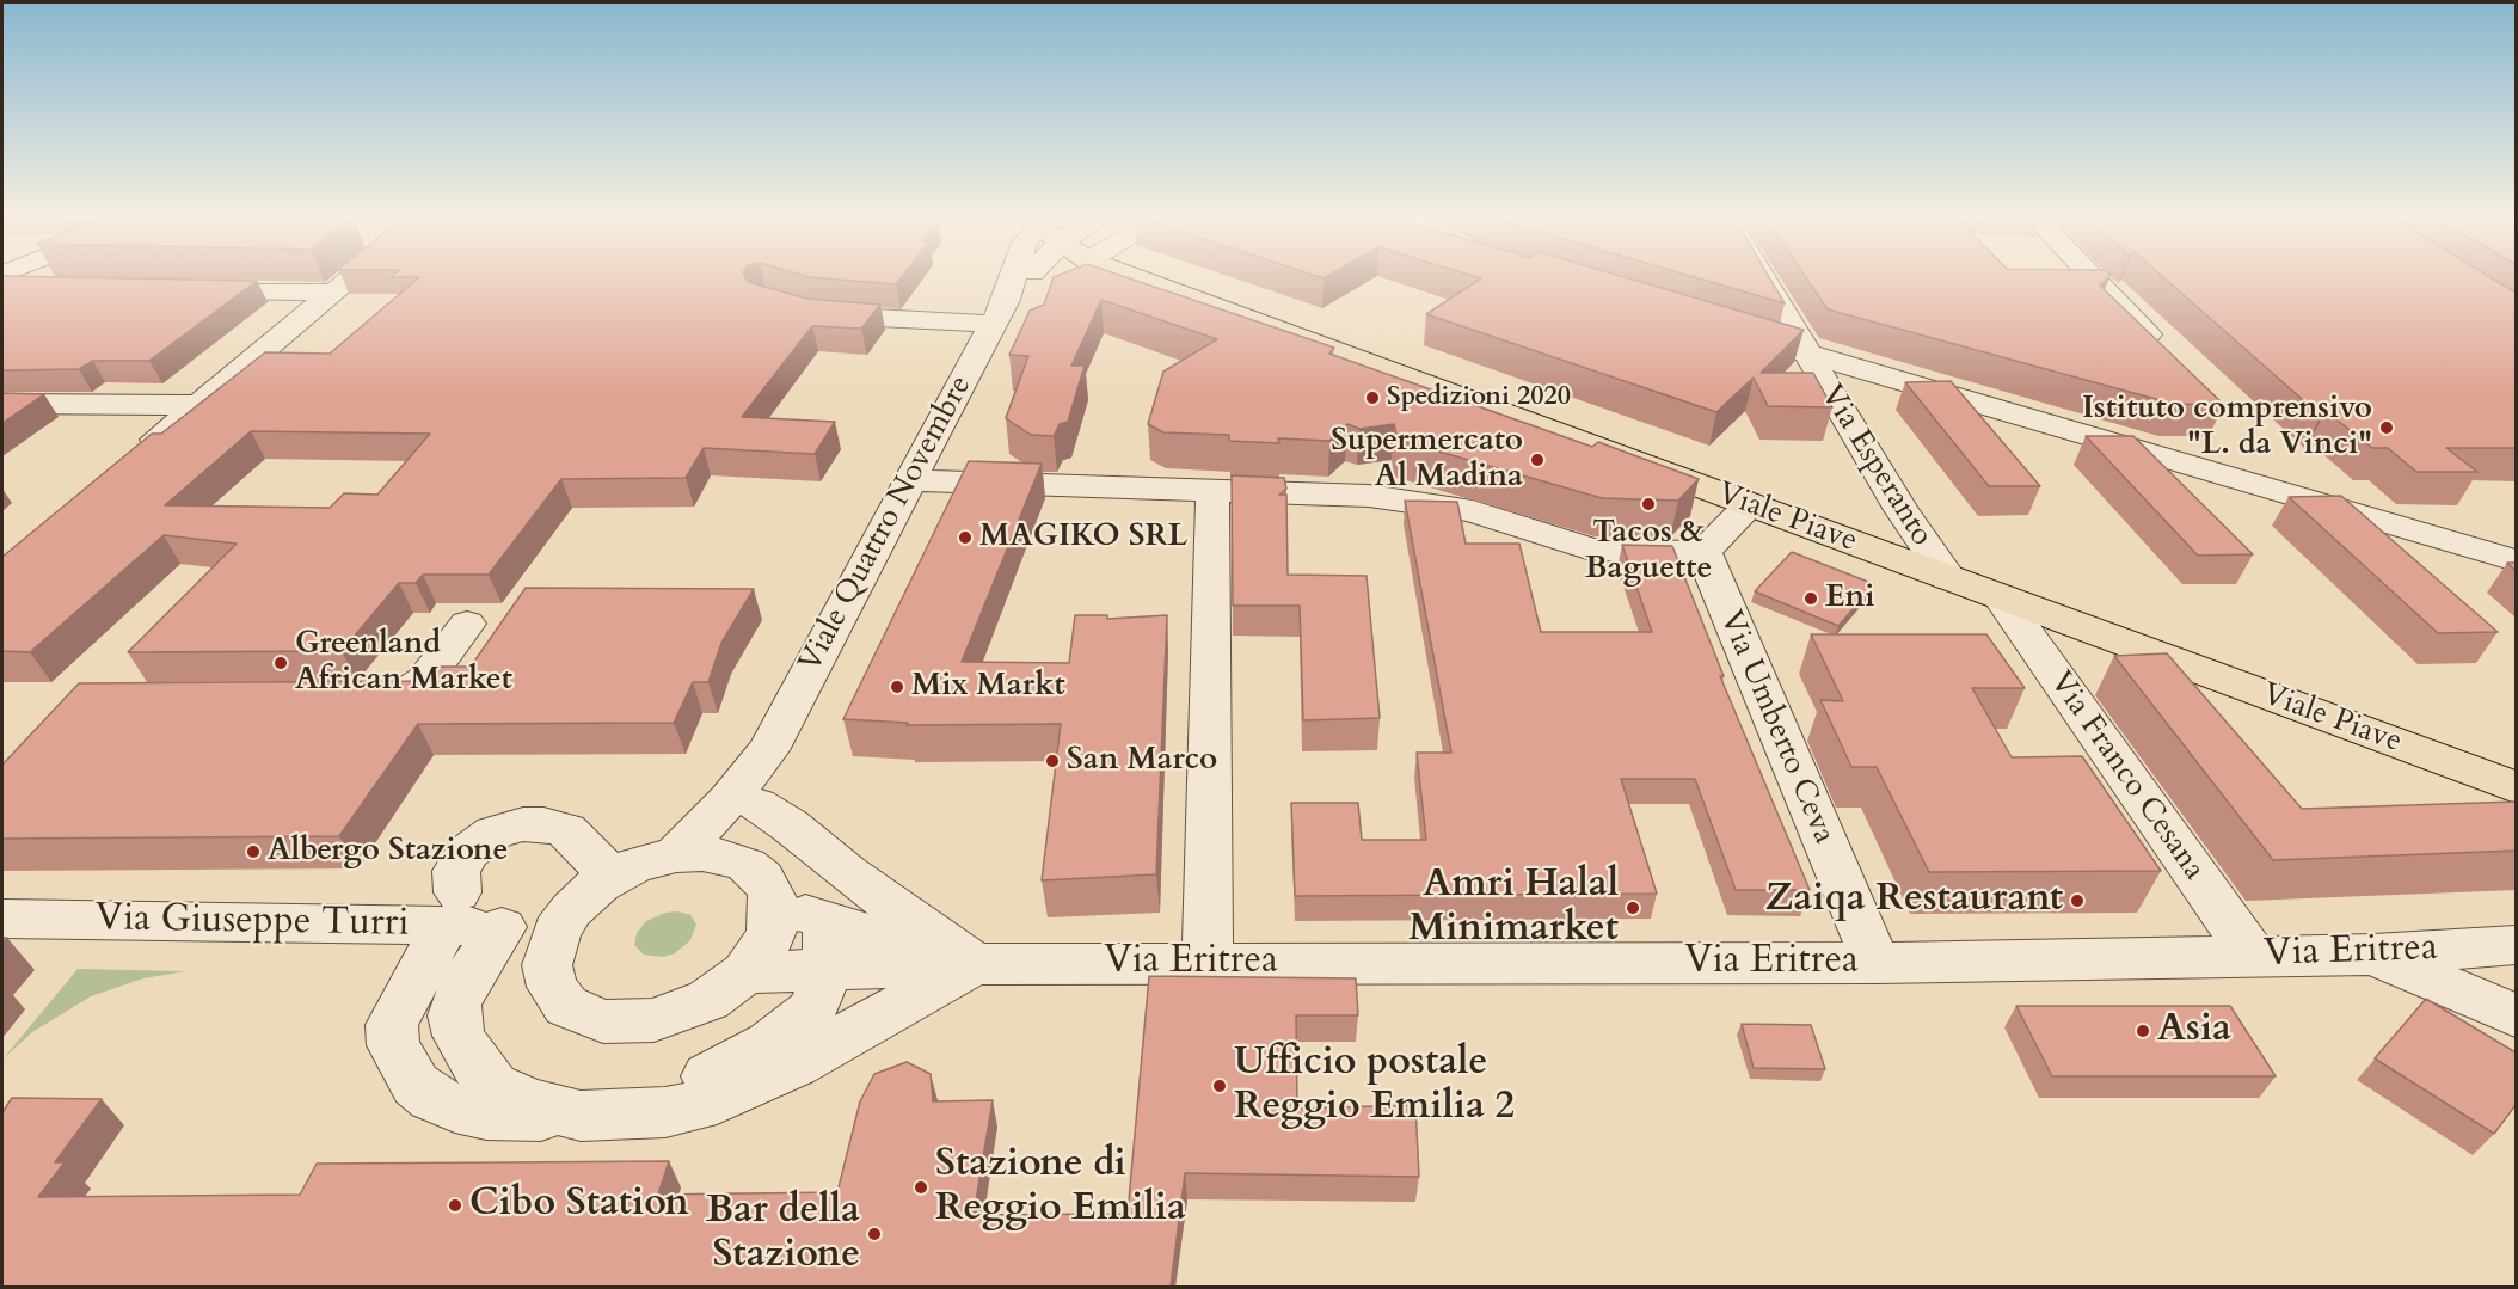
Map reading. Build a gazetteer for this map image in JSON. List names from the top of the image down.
{
  "streets": {
    "main road": ["Viale Piave"],
    "street": [
      "Via Esperanto",
      "Viale Quattro Novembre",
      "Via Umberto Ceva",
      "Via Franco Cesana",
      "Via Giuseppe Turri",
      "Via Eritrea"
    ]
  },
  "crossings": [
    ["Via Esperanto", "Viale Piave"],
    ["Viale Piave", "Via Franco Cesana"],
    ["Via Umberto Ceva", "Via Eritrea"],
    ["Via Franco Cesana", "Via Eritrea"],
    ["Via Giuseppe Turri", "Via Eritrea"]
  ],
  "places": [
    "Spedizioni 2020",
    "Istituto comprensivo \"L. da Vinci\"",
    "Supermercato Al Madina",
    "Tacos & Baguette",
    "MAGIKO SRL",
    "Eni",
    "Greenland African Market",
    "Mix Markt",
    "San Marco",
    "Albergo Stazione",
    "Zaiqa Restaurant",
    "Amri Halal Minimarket",
    "Asia",
    "Ufficio postale Reggio Emilia 2",
    "Stazione di Reggio Emilia",
    "Cibo Station",
    "Bar della Stazione"
  ]
}
